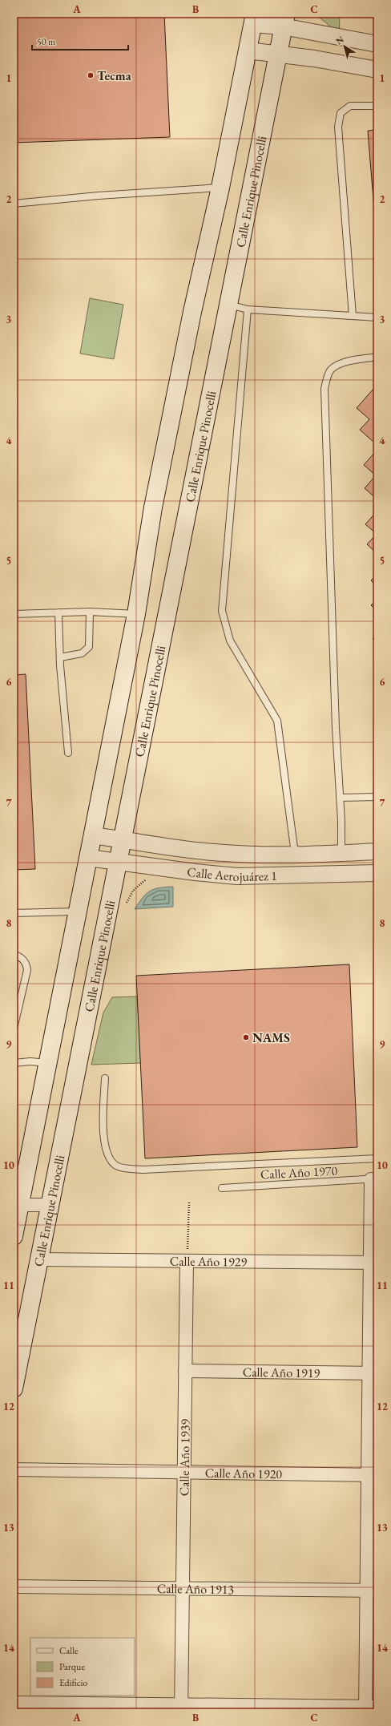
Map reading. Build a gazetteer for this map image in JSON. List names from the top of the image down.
{
  "streets": {
    "main road": ["Calle Enrique Pinocelli"],
    "street": [
      "Calle Aerojuárez 1",
      "Calle Año 1929",
      "Calle Año 1919",
      "Calle Año 1939",
      "Calle Año 1920",
      "Calle Año 1913"
    ],
    "lane": ["Calle Año 1970"]
  },
  "crossings": [
    ["Calle Enrique Pinocelli", "Calle Aerojuárez 1"],
    ["Calle Enrique Pinocelli", "Calle Año 1929"],
    ["Calle Año 1929", "Calle Año 1939"],
    ["Calle Año 1919", "Calle Año 1939"],
    ["Calle Año 1939", "Calle Año 1920"],
    ["Calle Año 1939", "Calle Año 1913"]
  ],
  "places": ["Tecma", "NAMS"],
  "legend": ["Calle", "Parque", "Edificio"],
  "scale_bar": "50 m",
  "north": "top left",
  "grid": {
    "columns": ["A", "B", "C"],
    "rows": [
      "1",
      "2",
      "3",
      "4",
      "5",
      "6",
      "7",
      "8",
      "9",
      "10",
      "11",
      "12",
      "13",
      "14"
    ]
  }
}
